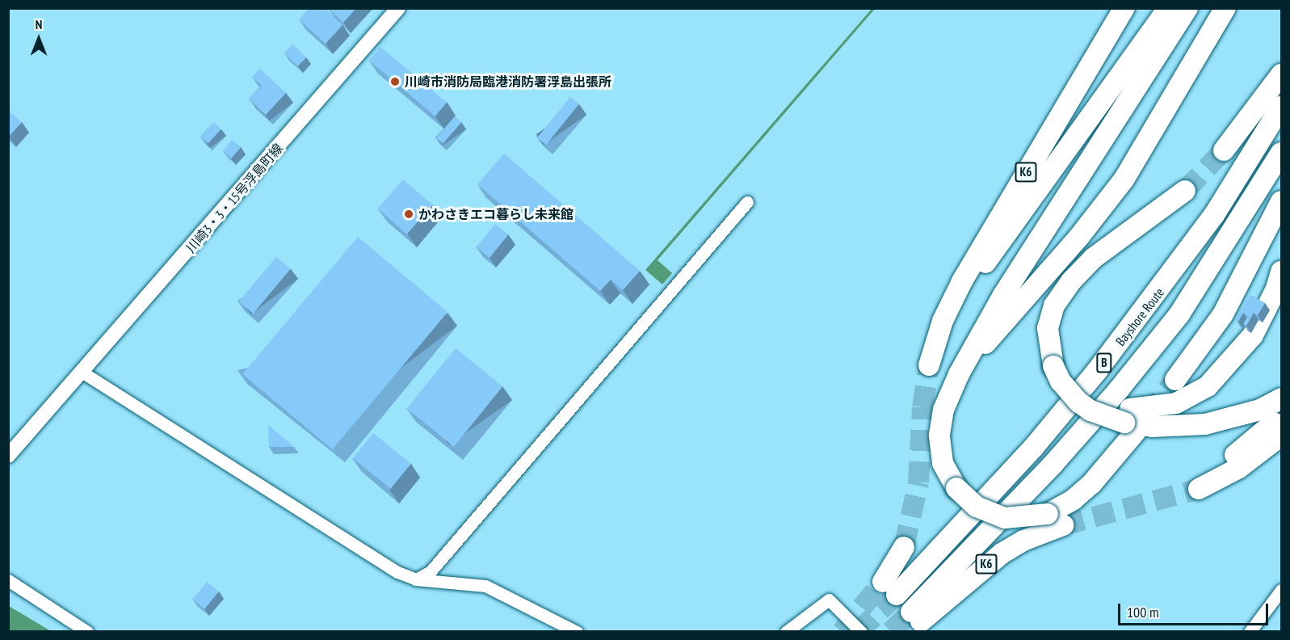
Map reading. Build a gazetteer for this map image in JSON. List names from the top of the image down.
{
  "streets": {
    "highway": ["K6", "Bayshore Route", "B"],
    "street": ["川崎3・3・15号浮島町線"]
  },
  "crossings": [
    ["K6", "B"]
  ],
  "places": ["川崎市消防局臨港消防署浮島出張所", "かわさきエコ暮らし未来館"],
  "scale_bar": "100 m",
  "north": "top"
}
